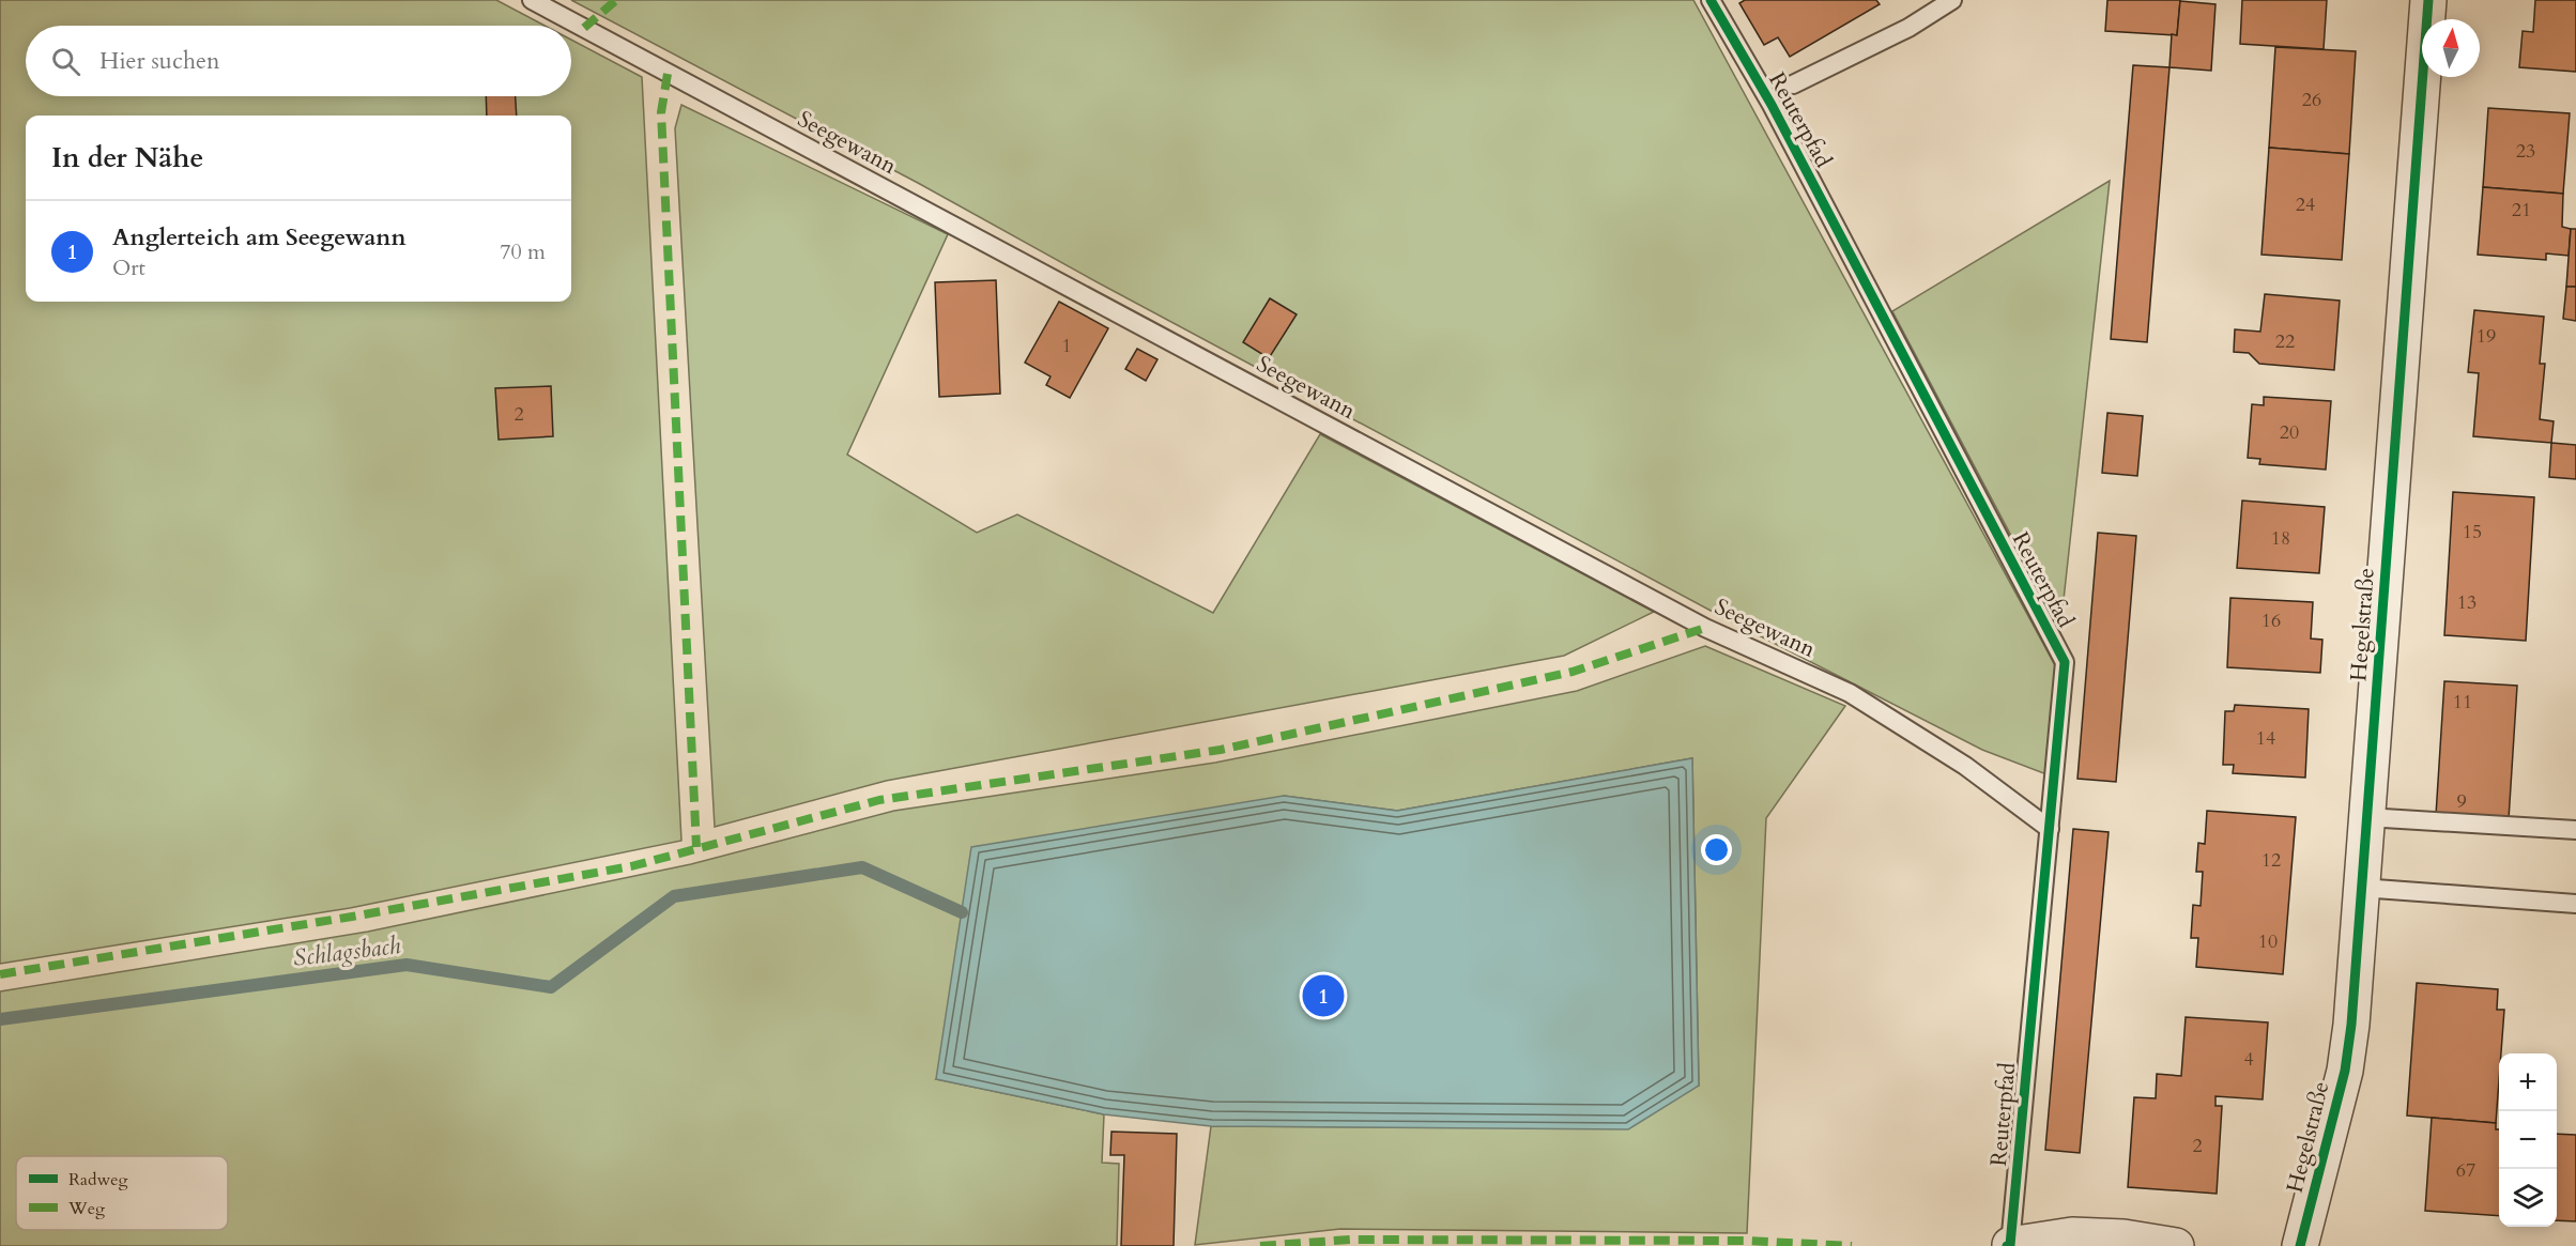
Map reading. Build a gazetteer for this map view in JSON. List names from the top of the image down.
{
  "streets": {
    "street": ["Hegelstraße"],
    "lane": ["Reuterpfad", "Seegewann"]
  },
  "crossings": [
    ["Reuterpfad", "Seegewann"]
  ],
  "water": ["Schlagsbach"],
  "house_numbers": [
    "26",
    "23",
    "24",
    "21",
    "19",
    "22",
    "1",
    "2",
    "20",
    "15",
    "18",
    "13",
    "16",
    "11",
    "14",
    "9",
    "12",
    "10",
    "4",
    "2",
    "67"
  ],
  "legend": ["Radweg", "Weg"],
  "north": "top",
  "page": {
    "search": "Hier suchen",
    "heading": "In der Nähe",
    "list": [
      {
        "mark": "1",
        "name": "Anglerteich am Seegewann",
        "note": "Ort",
        "value": "70 m"
      }
    ],
    "pins": "1",
    "map_buttons": ["+", "−"]
  }
}
